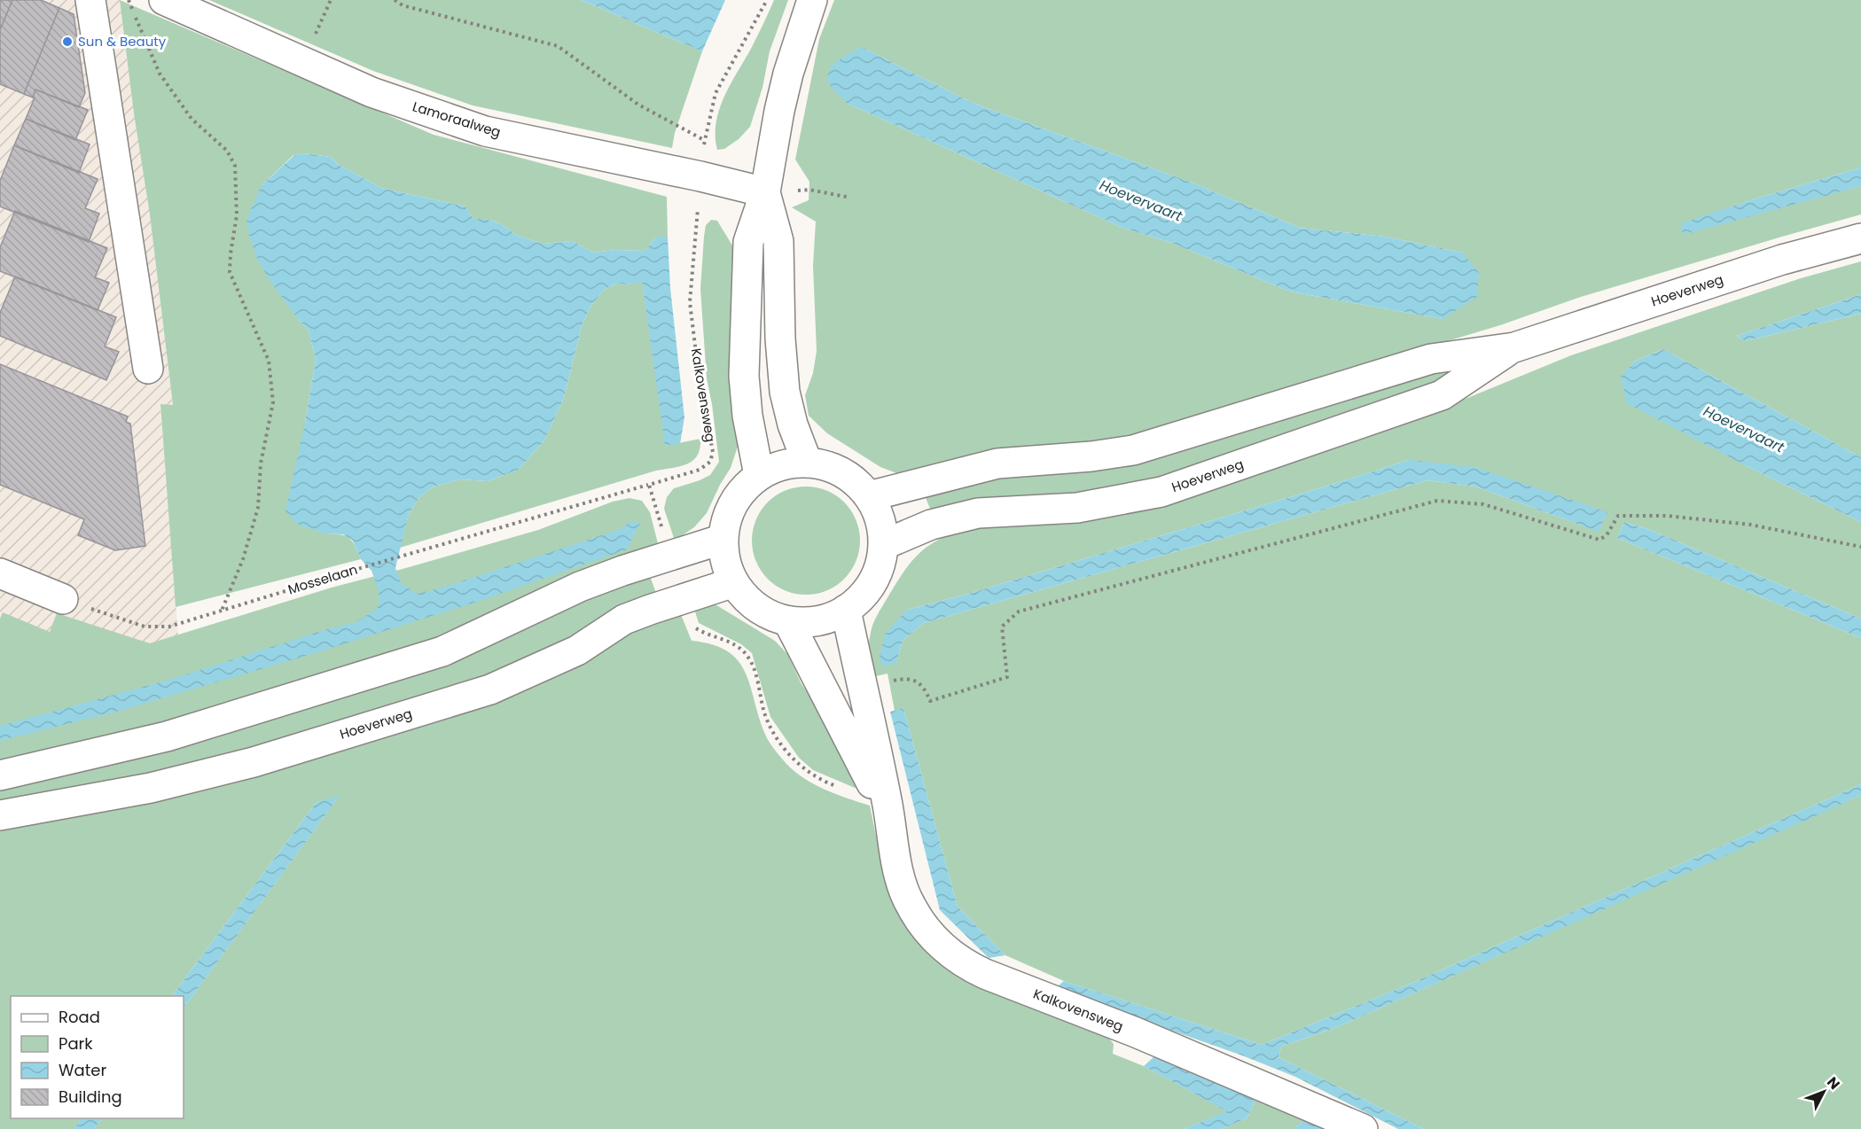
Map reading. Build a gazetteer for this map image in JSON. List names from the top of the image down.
{
  "streets": {
    "main road": ["Lamoraalweg", "Hoeverweg", "Kalkovensweg"],
    "path": ["Mosselaan"]
  },
  "crossings": [
    ["Lamoraalweg", "Kalkovensweg"],
    ["Hoeverweg", "Kalkovensweg"],
    ["Kalkovensweg", "Mosselaan"]
  ],
  "water": ["Hoevervaart"],
  "places": ["Sun & Beauty"],
  "legend": [
    "Road",
    "Park",
    "Water",
    "Building"
  ],
  "north": "top right"
}
